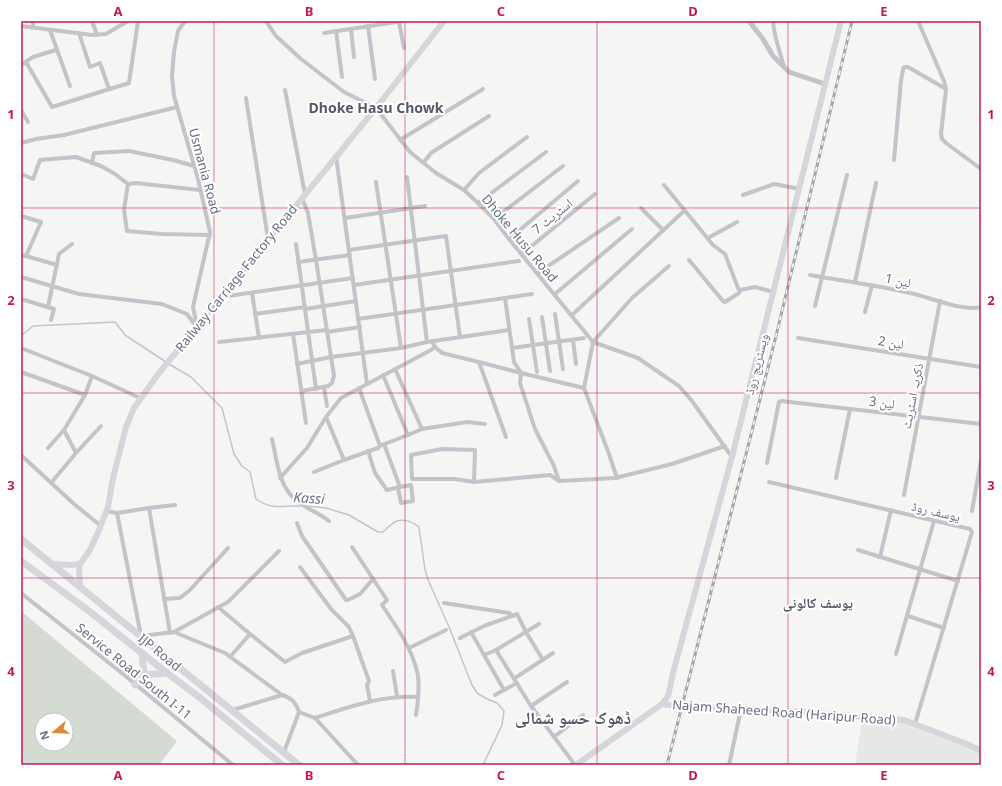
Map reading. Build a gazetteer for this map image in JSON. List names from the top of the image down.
{
  "streets": {
    "highway": ["IJP Road"],
    "main road": ["Railway Carriage Factory Road", "ویسٹریج روڈ", "Najam Shaheed Road (Haripur Road)"],
    "street": [
      "Usmania Road",
      "اسٹریٹ 7",
      "Dhoke Husu Road",
      "لین 1",
      "لین 2",
      "ذکریہ اسٹریٹ",
      "لین 3",
      "یوسف روڈ",
      "Service Road South I-11"
    ]
  },
  "crossings": [
    ["Usmania Road", "Railway Carriage Factory Road"],
    ["اسٹریٹ 7", "Dhoke Husu Road"],
    ["Dhoke Husu Road", "Railway Carriage Factory Road"],
    ["لین 1", "ذکریہ اسٹریٹ"],
    ["لین 2", "ذکریہ اسٹریٹ"],
    ["ویسٹریج روڈ", "Najam Shaheed Road (Haripur Road)"],
    ["ذکریہ اسٹریٹ", "لین 3"],
    ["یوسف روڈ", "Najam Shaheed Road (Haripur Road)"]
  ],
  "districts": ["Dhoke Hasu Chowk", "یوسف کالونی", "ڈھوک حسو شمالی"],
  "water": ["Kassi"],
  "north": "left",
  "grid": {
    "columns": [
      "A",
      "B",
      "C",
      "D",
      "E"
    ],
    "rows": [
      "1",
      "2",
      "3",
      "4"
    ]
  }
}
